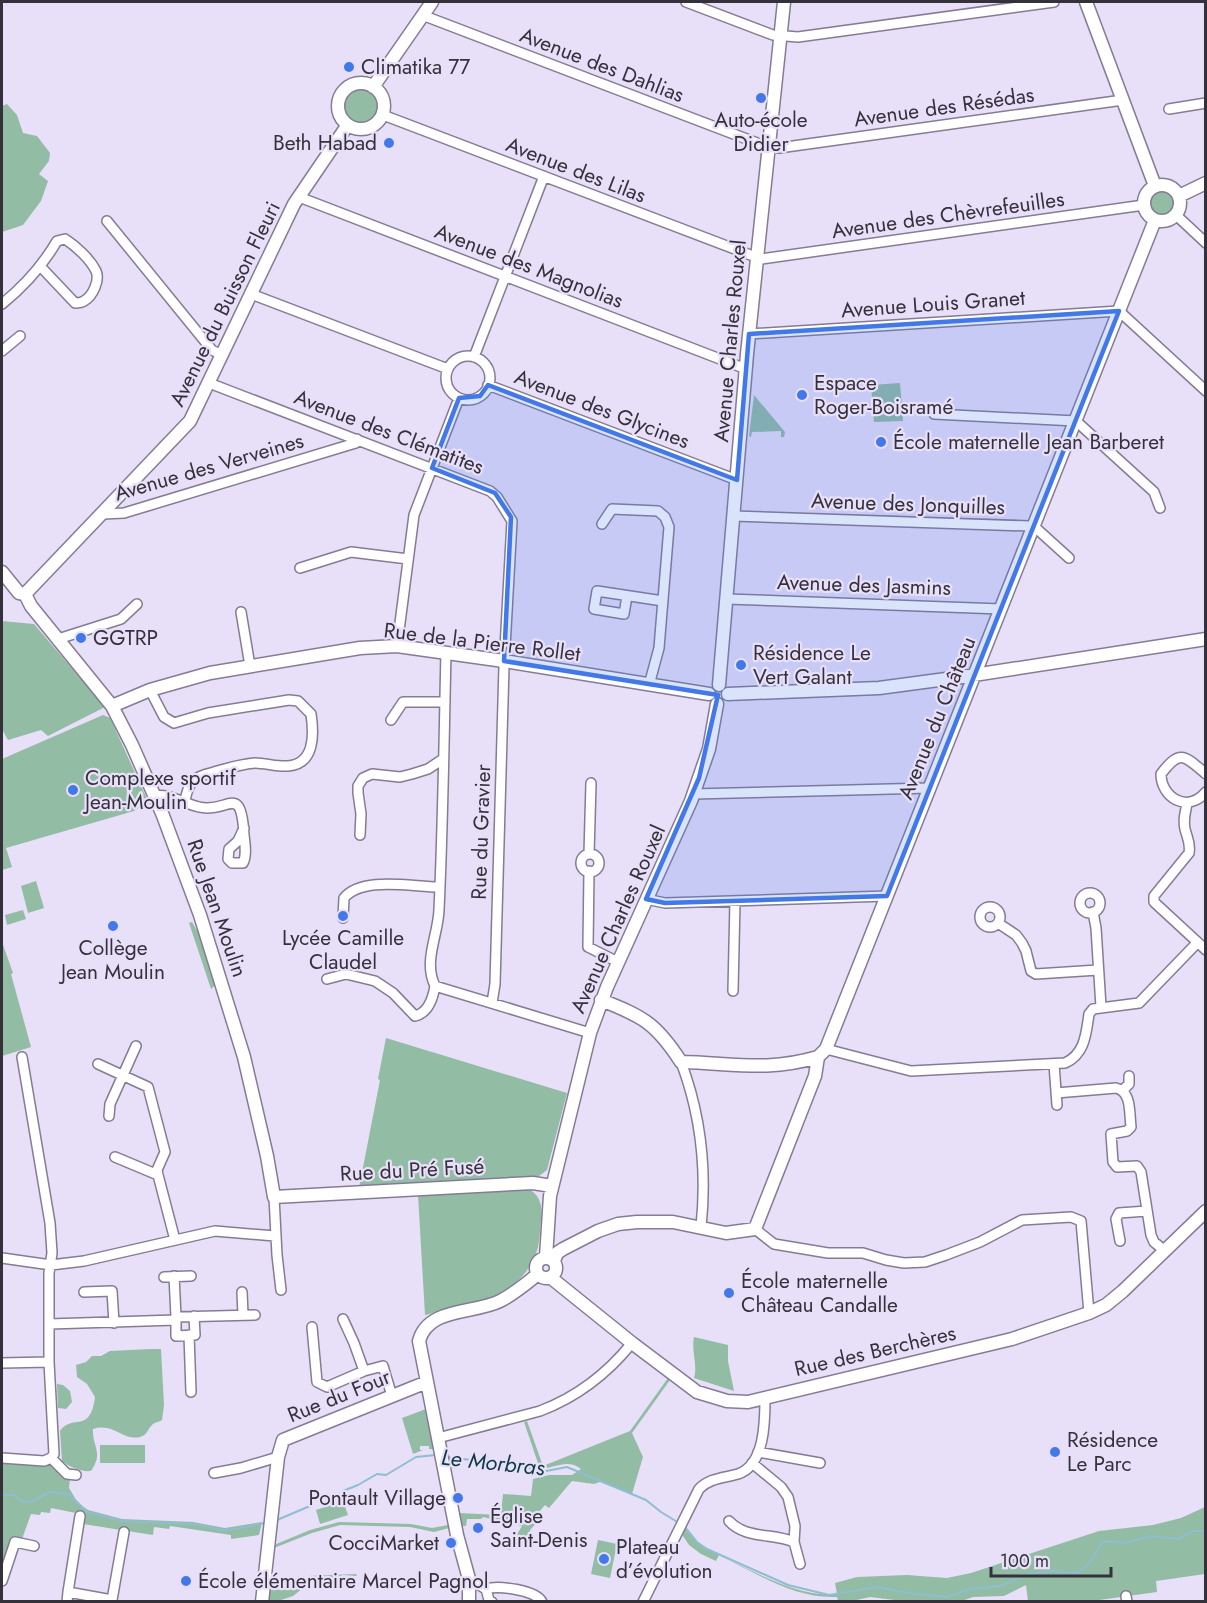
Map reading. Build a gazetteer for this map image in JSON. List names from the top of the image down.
{
  "streets": {
    "street": [
      "Avenue des Dahlias",
      "Avenue des Résédas",
      "Avenue des Lilas",
      "Avenue des Chèvrefeuilles",
      "Avenue des Magnolias",
      "Avenue du Buisson Fleuri",
      "Avenue Louis Granet",
      "Avenue Charles Rouxel",
      "Avenue des Glycines",
      "Avenue des Clématites",
      "Avenue des Verveines",
      "Avenue des Jonquilles",
      "Avenue des Jasmins",
      "Rue de la Pierre Rollet",
      "Avenue du Château",
      "Rue du Gravier",
      "Rue Jean Moulin",
      "Rue du Pré Fusé",
      "Rue des Berchères",
      "Rue du Four"
    ]
  },
  "crossings": [
    ["Avenue des Dahlias", "Avenue des Résédas"],
    ["Avenue des Dahlias", "Avenue Charles Rouxel"],
    ["Avenue des Résédas", "Avenue Charles Rouxel"],
    ["Avenue des Lilas", "Avenue des Chèvrefeuilles"],
    ["Avenue des Lilas", "Avenue du Buisson Fleuri"],
    ["Avenue des Lilas", "Avenue Charles Rouxel"],
    ["Avenue des Chèvrefeuilles", "Avenue Charles Rouxel"],
    ["Avenue des Chèvrefeuilles", "Avenue du Château"],
    ["Avenue des Magnolias", "Avenue du Buisson Fleuri"],
    ["Avenue des Magnolias", "Avenue Charles Rouxel"],
    ["Avenue du Buisson Fleuri", "Avenue des Clématites"],
    ["Avenue du Buisson Fleuri", "Avenue des Verveines"],
    ["Avenue du Buisson Fleuri", "Rue Jean Moulin"],
    ["Avenue Louis Granet", "Avenue Charles Rouxel"],
    ["Avenue Louis Granet", "Avenue du Château"],
    ["Avenue Charles Rouxel", "Avenue des Glycines"],
    ["Avenue Charles Rouxel", "Avenue des Jonquilles"],
    ["Avenue Charles Rouxel", "Avenue des Jasmins"],
    ["Avenue Charles Rouxel", "Rue de la Pierre Rollet"],
    ["Avenue Charles Rouxel", "Rue du Pré Fusé"],
    ["Avenue des Clématites", "Avenue des Verveines"],
    ["Avenue des Clématites", "Rue de la Pierre Rollet"],
    ["Avenue des Clématites", "Rue du Gravier"],
    ["Avenue des Jonquilles", "Avenue du Château"],
    ["Avenue des Jasmins", "Avenue du Château"],
    ["Rue de la Pierre Rollet", "Rue du Gravier"],
    ["Rue de la Pierre Rollet", "Rue Jean Moulin"],
    ["Rue Jean Moulin", "Rue du Pré Fusé"]
  ],
  "water": ["Le Morbras"],
  "places": [
    "Climatika 77",
    "Auto-école Didier",
    "Beth Habad",
    "Espace Roger-Boisramé",
    "École maternelle Jean Barberet",
    "GGTRP",
    "Résidence Le Vert Galant",
    "Complexe sportif Jean-Moulin",
    "Lycée Camille Claudel",
    "Collège Jean Moulin",
    "École maternelle Château Candalle",
    "Résidence Le Parc",
    "Pontault Village",
    "Église Saint-Denis",
    "CocciMarket",
    "Plateau d’évolution",
    "École élémentaire Marcel Pagnol"
  ],
  "scale_bar": "100 m"
}
